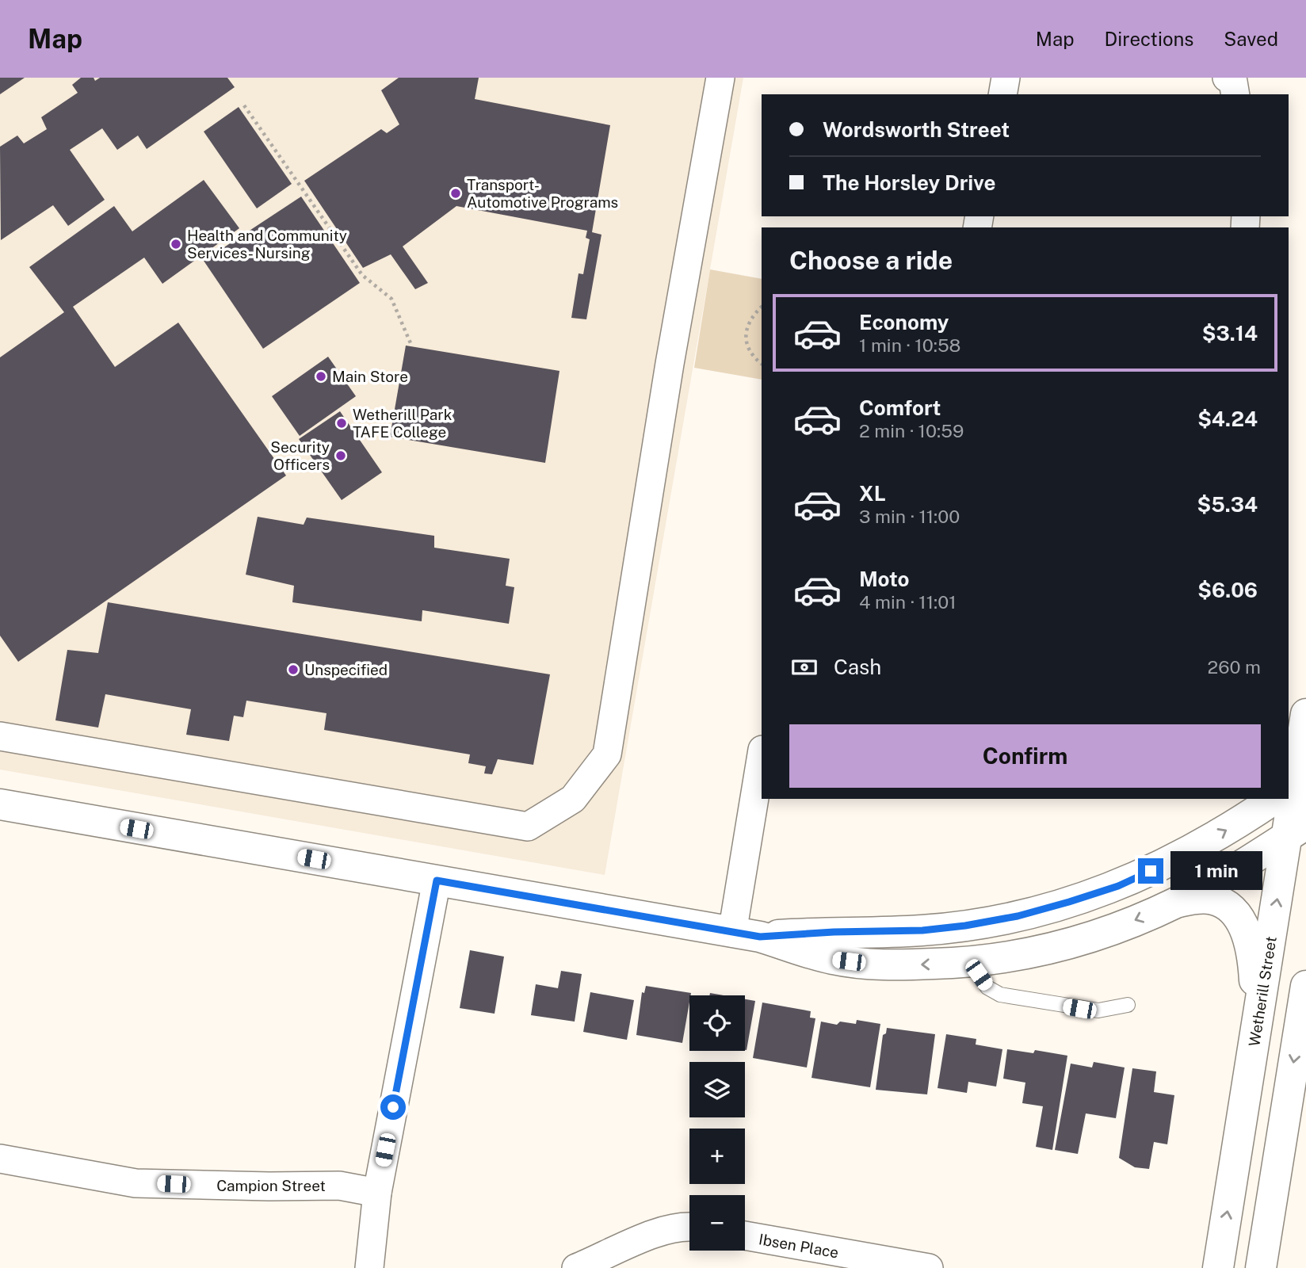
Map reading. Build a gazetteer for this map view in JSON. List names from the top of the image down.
{
  "streets": {
    "main road": ["Wetherill Street"],
    "street": ["Campion Street", "Ibsen Place"]
  },
  "places": [
    "Transport- Automotive Programs",
    "Health and Community Services- Nursing",
    "Main Store",
    "Wetherill Park TAFE College",
    "Security Officers",
    "Unspecified"
  ],
  "page": {
    "header": "Map",
    "nav": ["Map", "Directions", "Saved"],
    "banner": ["Wordsworth Street", "The Horsley Drive"],
    "heading": "Choose a ride",
    "list": [
      {
        "name": "Economy",
        "note": "1 min · 10:58",
        "value": "$3.14"
      },
      {
        "name": "Comfort",
        "note": "2 min · 10:59",
        "value": "$4.24"
      },
      {
        "name": "XL",
        "note": "3 min · 11:00",
        "value": "$5.34"
      },
      {
        "name": "Moto",
        "note": "4 min · 11:01",
        "value": "$6.06"
      }
    ],
    "pay": ["Cash", "260 m"],
    "buttons": "Confirm",
    "bubble": "1 min",
    "map_buttons": ["+", "−"]
  }
}
